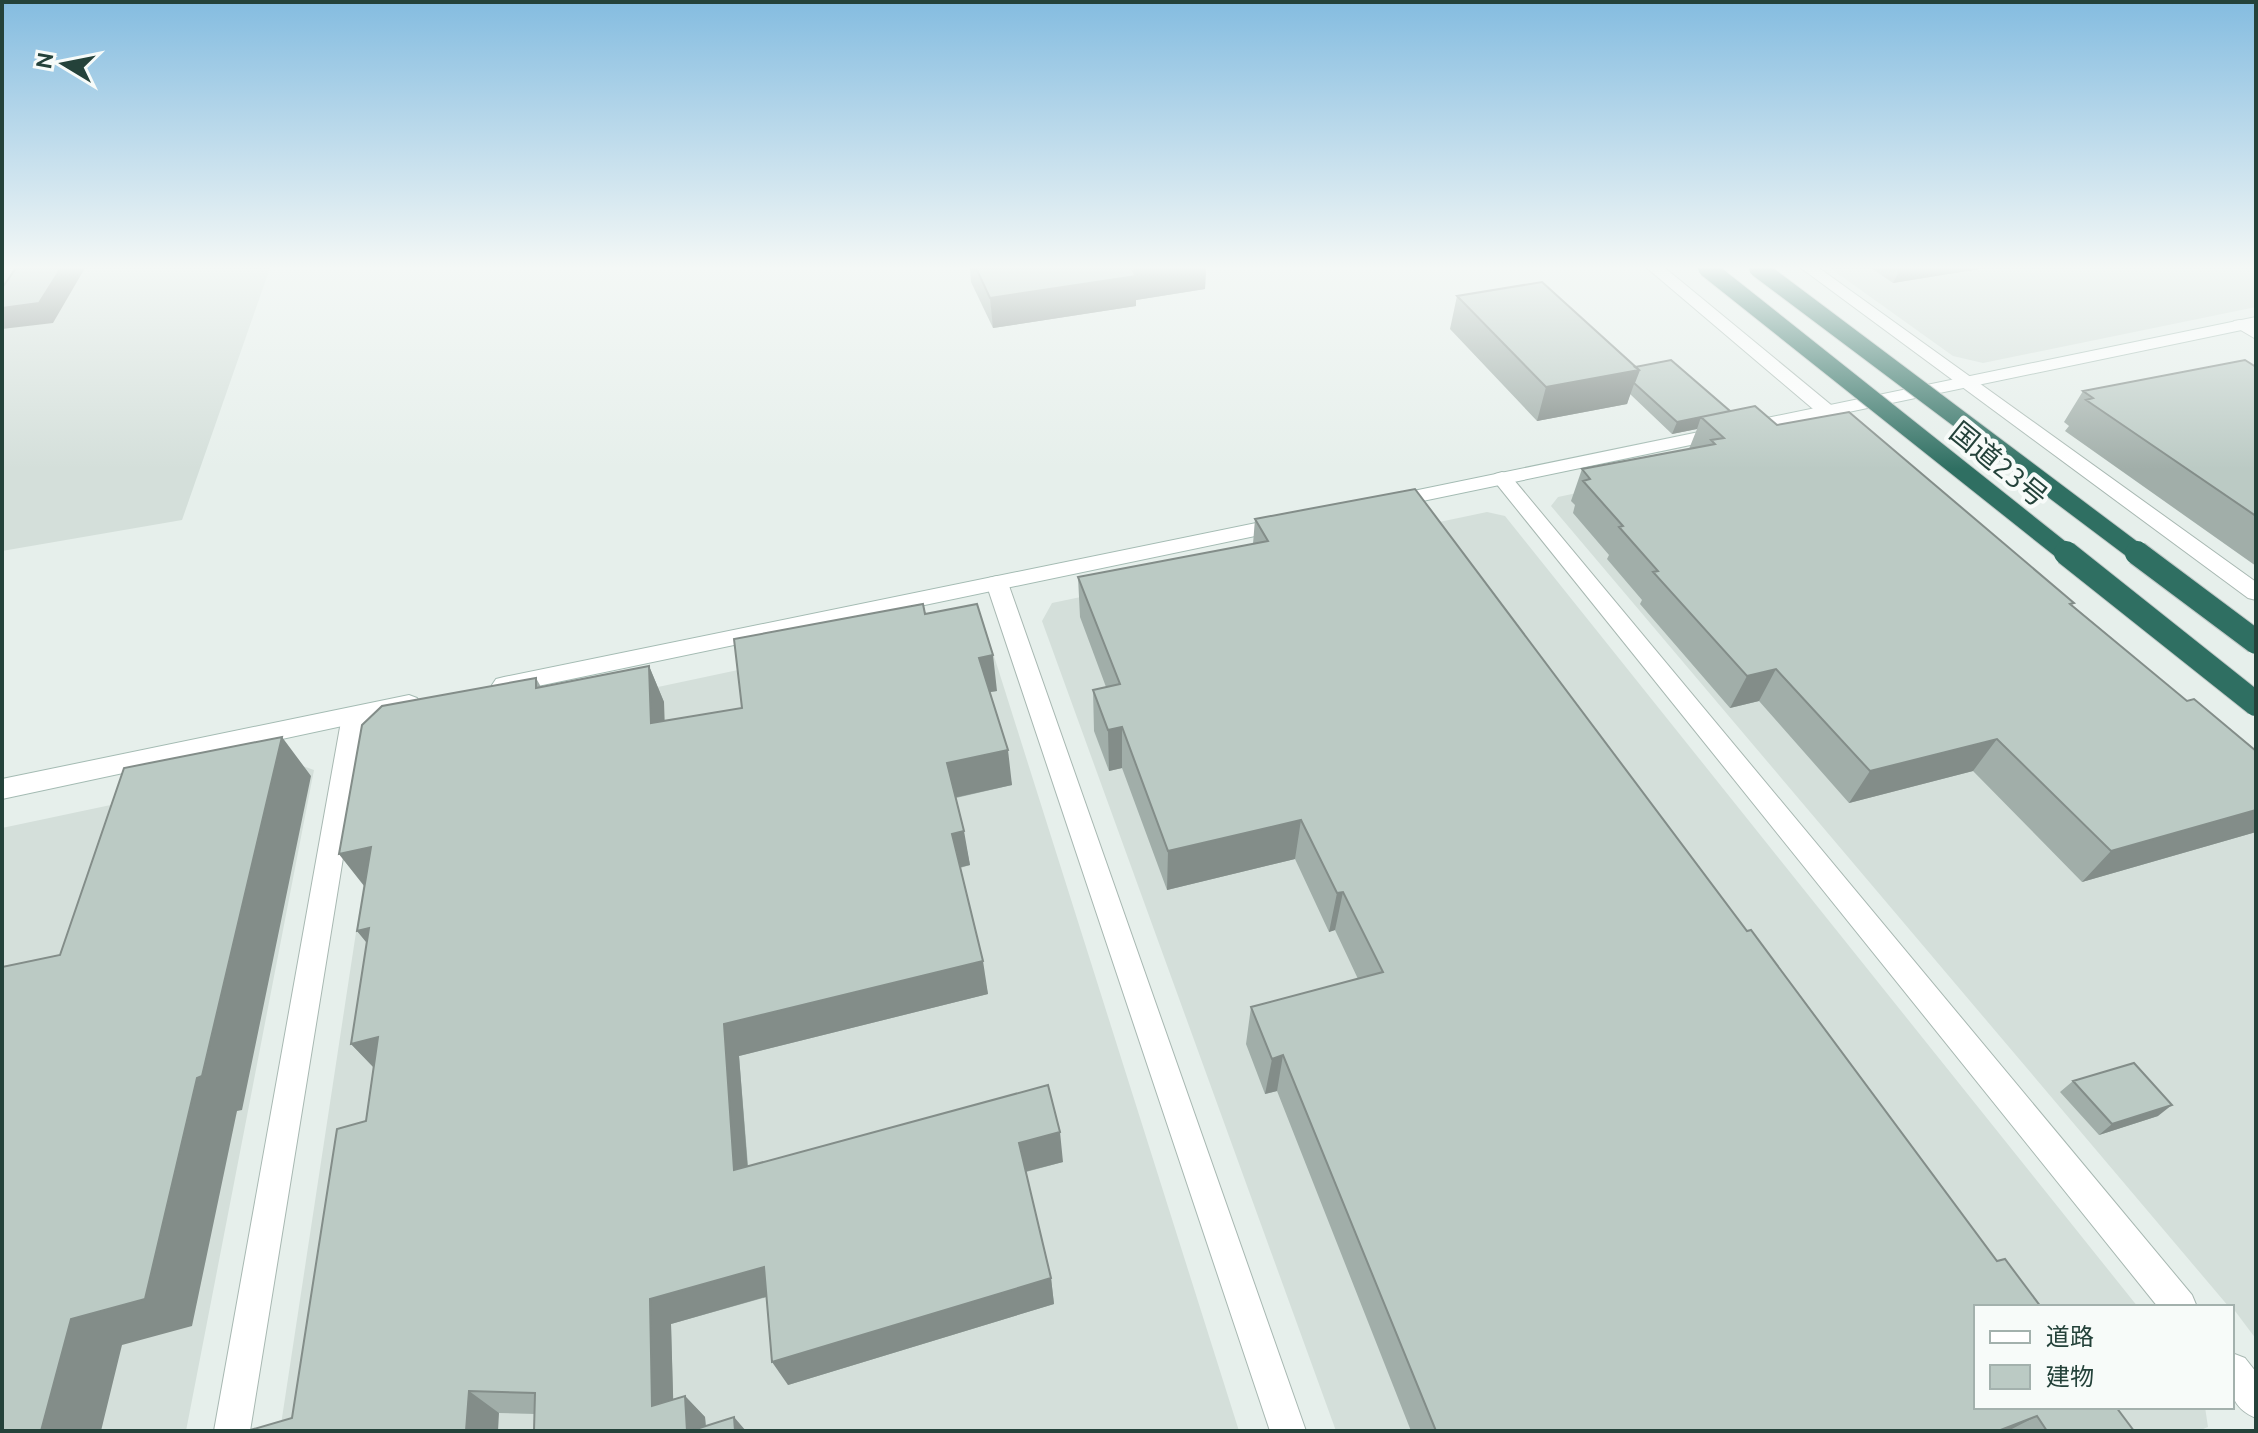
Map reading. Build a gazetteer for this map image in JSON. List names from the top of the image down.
{
  "streets": {
    "highway": ["国道23号"]
  },
  "legend": ["道路", "建物"],
  "north": "left"
}
